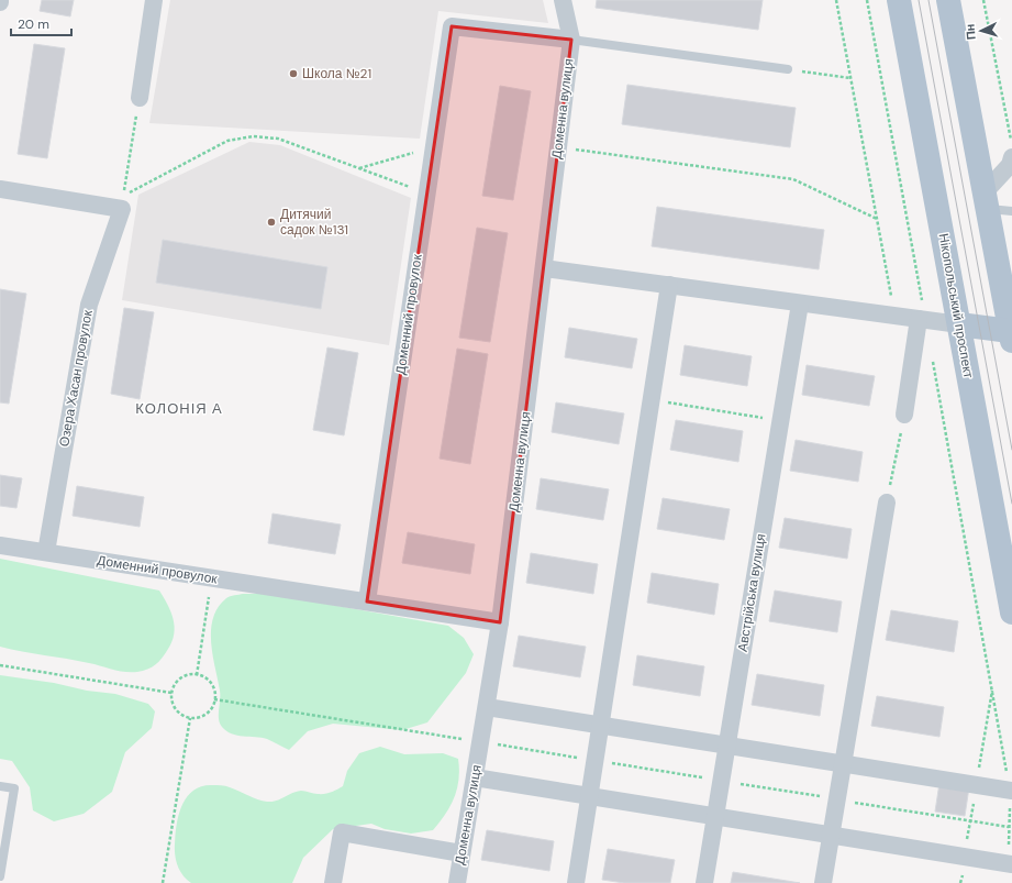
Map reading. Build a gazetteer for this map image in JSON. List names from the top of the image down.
{
  "streets": {
    "main road": ["Нікопольський проспект"],
    "street": [
      "Доменна вулиця",
      "Доменний провулок",
      "Озера Хасан провулок",
      "Австрійська вулиця"
    ]
  },
  "crossings": [
    ["Доменна вулиця", "Доменний провулок"],
    ["Доменний провулок", "Озера Хасан провулок"]
  ],
  "districts": ["КОЛОНІЯ А"],
  "places": ["Школа №21", "Дитячий садок №131"],
  "scale_bar": "20 m",
  "north": "left"
}
